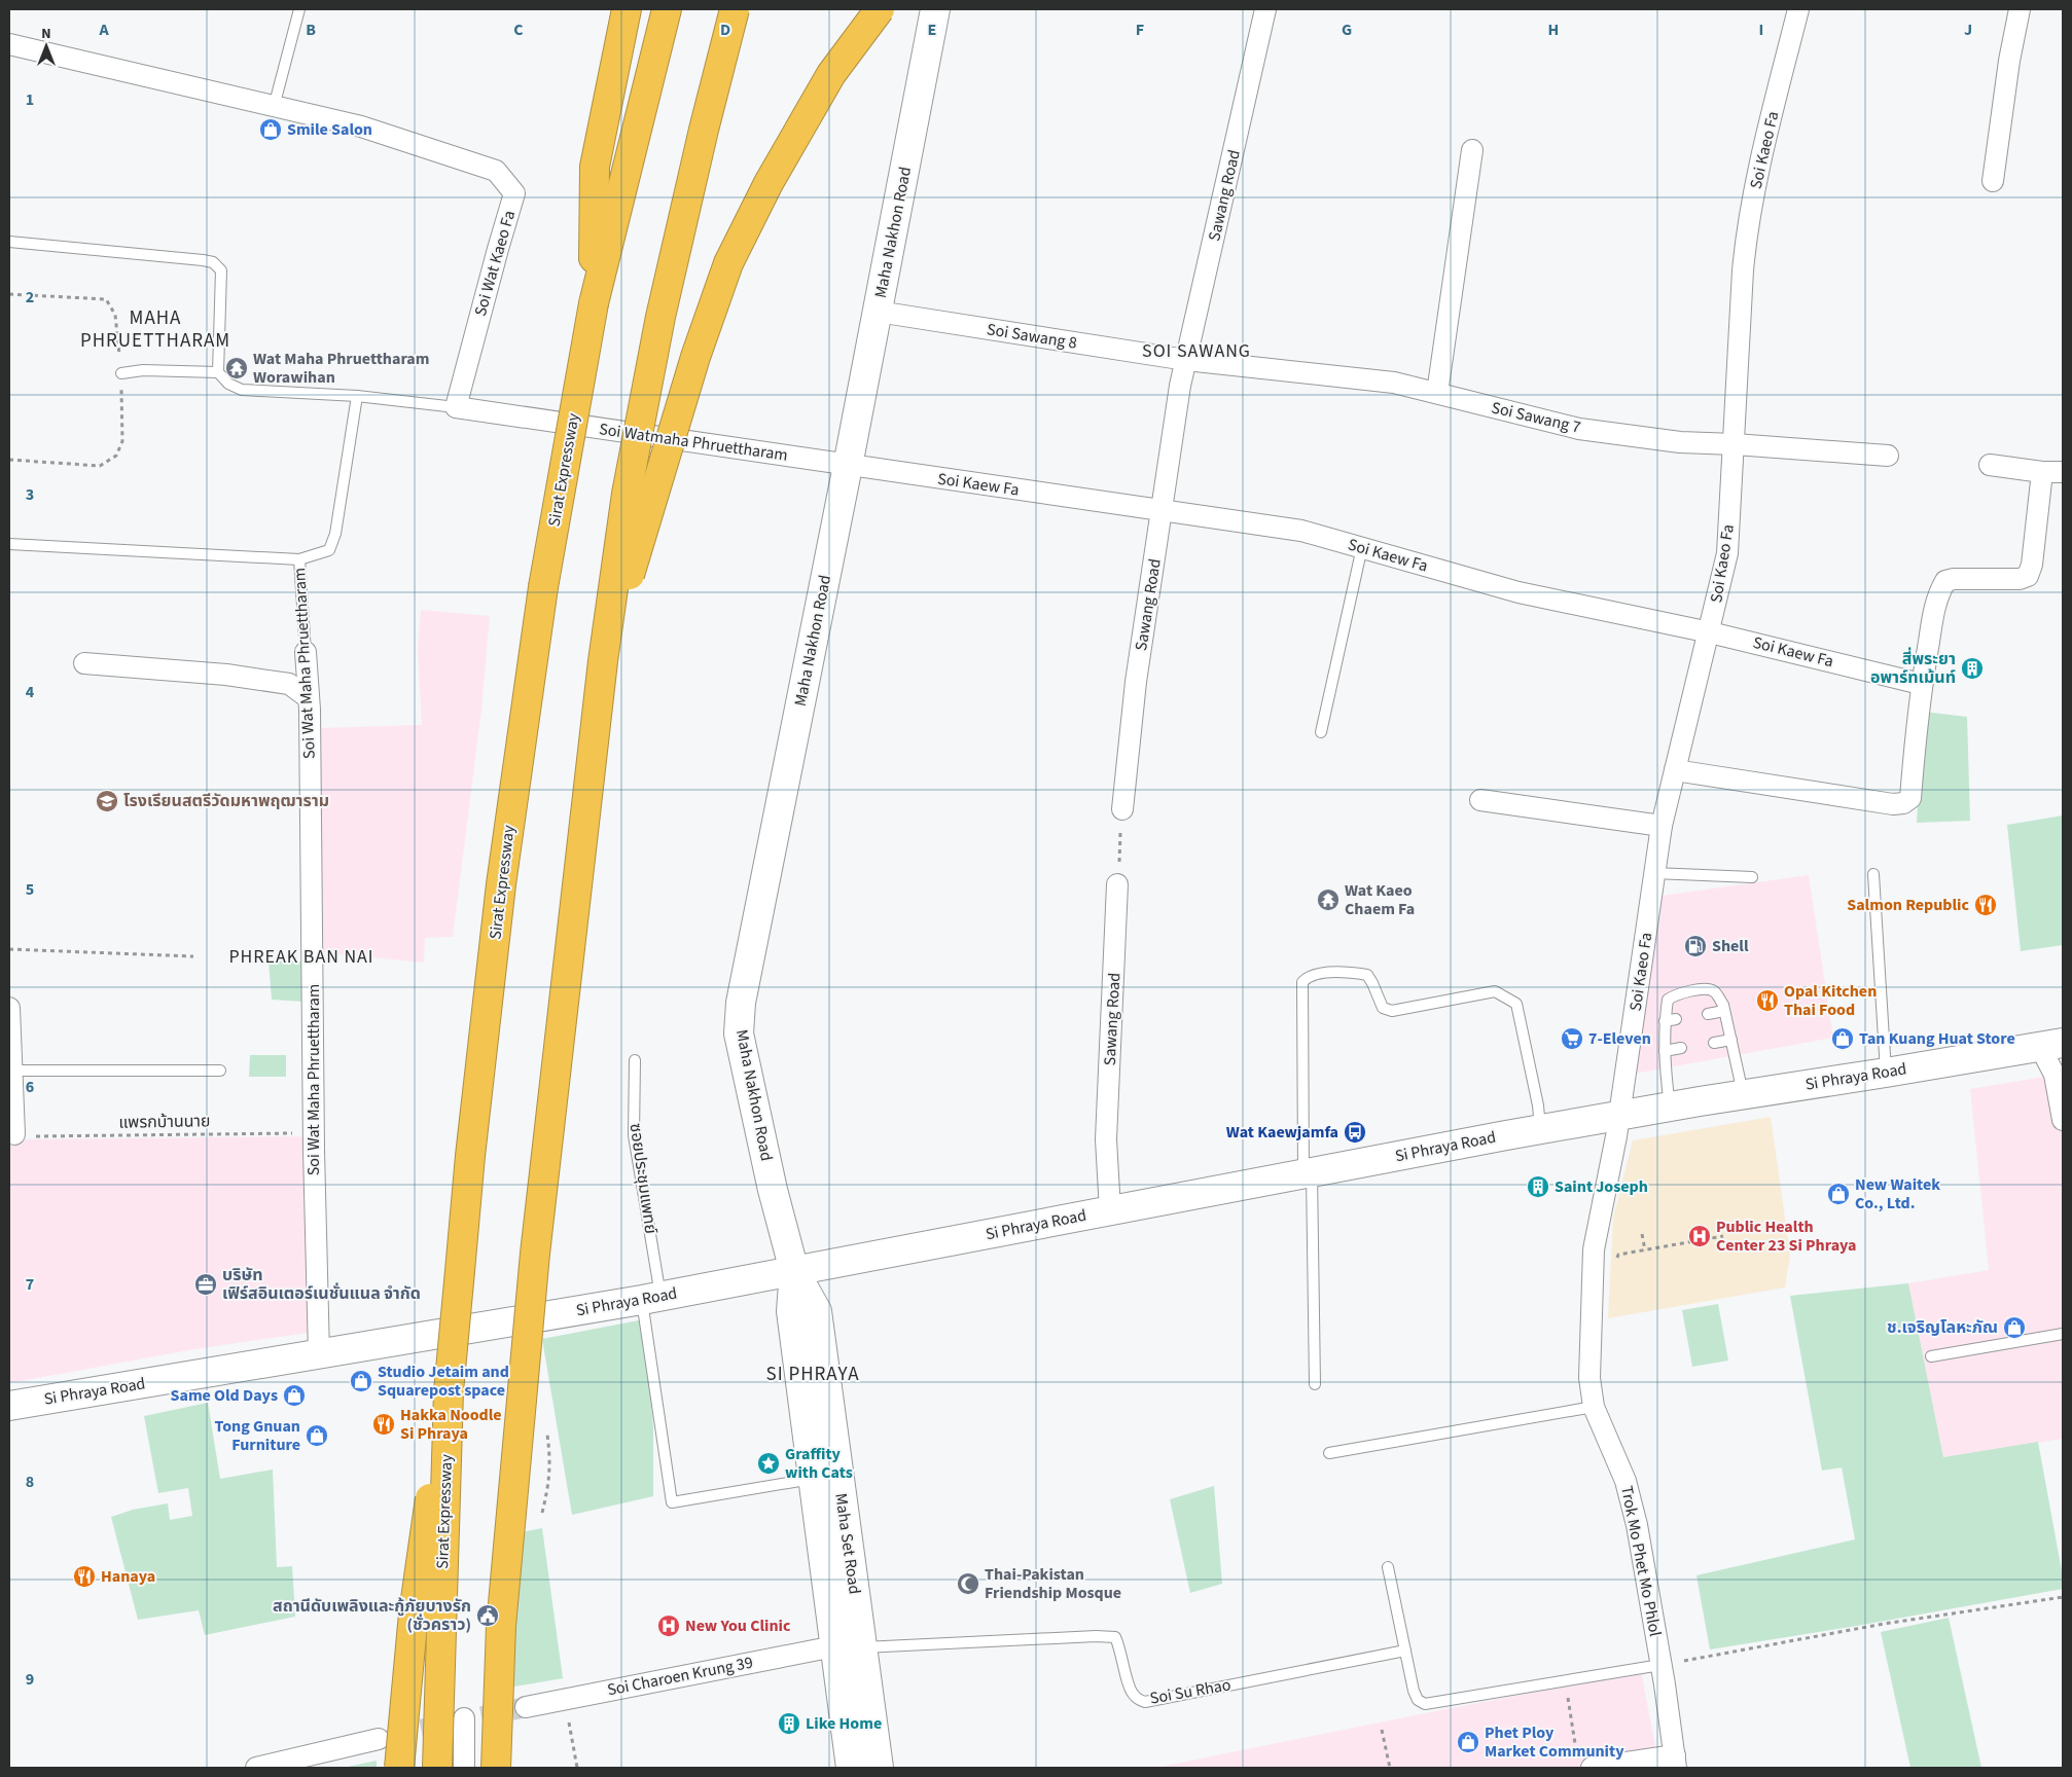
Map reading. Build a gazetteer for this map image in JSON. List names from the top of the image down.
{
  "streets": {
    "highway": ["Sirat Expressway"],
    "main road": ["Maha Nakhon Road", "Si Phraya Road", "Maha Set Road"],
    "street": [
      "Soi Kaeo Fa",
      "Sawang Road",
      "Soi Wat Kaeo Fa",
      "Soi Sawang 8",
      "Soi Sawang 7",
      "Soi Watmaha Phruettharam",
      "Soi Kaew Fa",
      "Soi Wat Maha Phruettharam",
      "Trok Mo Phet Mo Phlol",
      "Soi Charoen Krung 39"
    ],
    "lane": ["ซอยประชุมแพทย์", "Soi Su Rhao"],
    "path": ["แพรกบ้านนาย"]
  },
  "crossings": [
    ["Soi Kaeo Fa", "Soi Sawang 7"],
    ["Soi Kaeo Fa", "Soi Kaew Fa"],
    ["Soi Kaeo Fa", "Si Phraya Road"],
    ["Soi Kaeo Fa", "Trok Mo Phet Mo Phlol"],
    ["Sawang Road", "Soi Sawang 8"],
    ["Sawang Road", "Soi Sawang 7"],
    ["Sawang Road", "Soi Kaew Fa"],
    ["Sawang Road", "Si Phraya Road"],
    ["Maha Nakhon Road", "Soi Sawang 8"],
    ["Maha Nakhon Road", "Soi Watmaha Phruettharam"],
    ["Maha Nakhon Road", "Soi Kaew Fa"],
    ["Maha Nakhon Road", "Si Phraya Road"],
    ["Maha Nakhon Road", "Maha Set Road"],
    ["Soi Wat Kaeo Fa", "Soi Watmaha Phruettharam"],
    ["Soi Sawang 8", "Soi Sawang 7"],
    ["Soi Watmaha Phruettharam", "Soi Kaew Fa"],
    ["Soi Wat Maha Phruettharam", "Si Phraya Road"],
    ["Soi Wat Maha Phruettharam", "แพรกบ้านนาย"],
    ["Si Phraya Road", "ซอยประชุมแพทย์"],
    ["Si Phraya Road", "Maha Set Road"],
    ["Si Phraya Road", "Trok Mo Phet Mo Phlol"],
    ["ซอยประชุมแพทย์", "Maha Set Road"],
    ["Maha Set Road", "Soi Charoen Krung 39"],
    ["Maha Set Road", "Soi Su Rhao"],
    ["Soi Charoen Krung 39", "Soi Su Rhao"]
  ],
  "districts": [
    "MAHA PHRUETTHARAM",
    "SOI SAWANG",
    "PHREAK BAN NAI",
    "SI PHRAYA"
  ],
  "places": {
    "shop": [
      "Smile Salon",
      "Tan Kuang Huat Store",
      "New Waitek Co., Ltd.",
      "ช.เจริญโลหะภัณ",
      "Studio Jetaim and Squarepost space",
      "Same Old Days",
      "Tong Gnuan Furniture",
      "Phet Ploy Market Community"
    ],
    "temple": ["Wat Maha Phruettharam Worawihan", "Wat Kaeo Chaem Fa"],
    "building": ["สี่พระยา อพาร์ทเม้นท์", "Saint Joseph", "Like Home"],
    "school or university": ["โรงเรียนสตรีวัดมหาพฤฒาราม"],
    "restaurant": [
      "Salmon Republic",
      "Opal Kitchen Thai Food",
      "Hakka Noodle Si Phraya",
      "Hanaya"
    ],
    "fuel station": ["Shell"],
    "supermarket": ["7-Eleven"],
    "bus stop": ["Wat Kaewjamfa"],
    "hospital": ["Public Health Center 23 Si Phraya", "New You Clinic"],
    "office": ["บริษัท เฟิร์สอินเตอร์เนชั่นแนล จำกัด"],
    "place": ["Graffity with Cats"],
    "mosque": ["Thai-Pakistan Friendship Mosque"],
    "public building": ["สถานีดับเพลิงและกู้ภัยบางรัก (ชั่วคราว)"]
  },
  "north": "top",
  "grid": {
    "columns": [
      "A",
      "B",
      "C",
      "D",
      "E",
      "F",
      "G",
      "H",
      "I",
      "J"
    ],
    "rows": [
      "1",
      "2",
      "3",
      "4",
      "5",
      "6",
      "7",
      "8",
      "9"
    ]
  }
}
